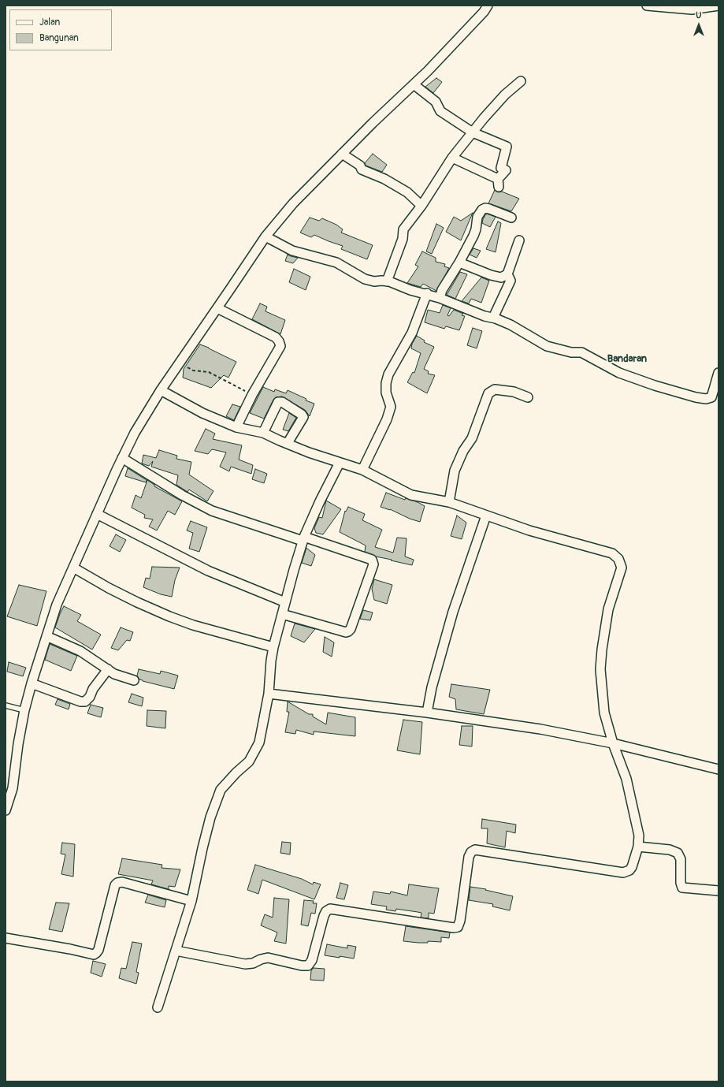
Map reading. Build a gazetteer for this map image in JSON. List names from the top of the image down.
{
  "districts": ["Bandaran"],
  "legend": ["Jalan", "Bangunan"],
  "north": "top"
}
